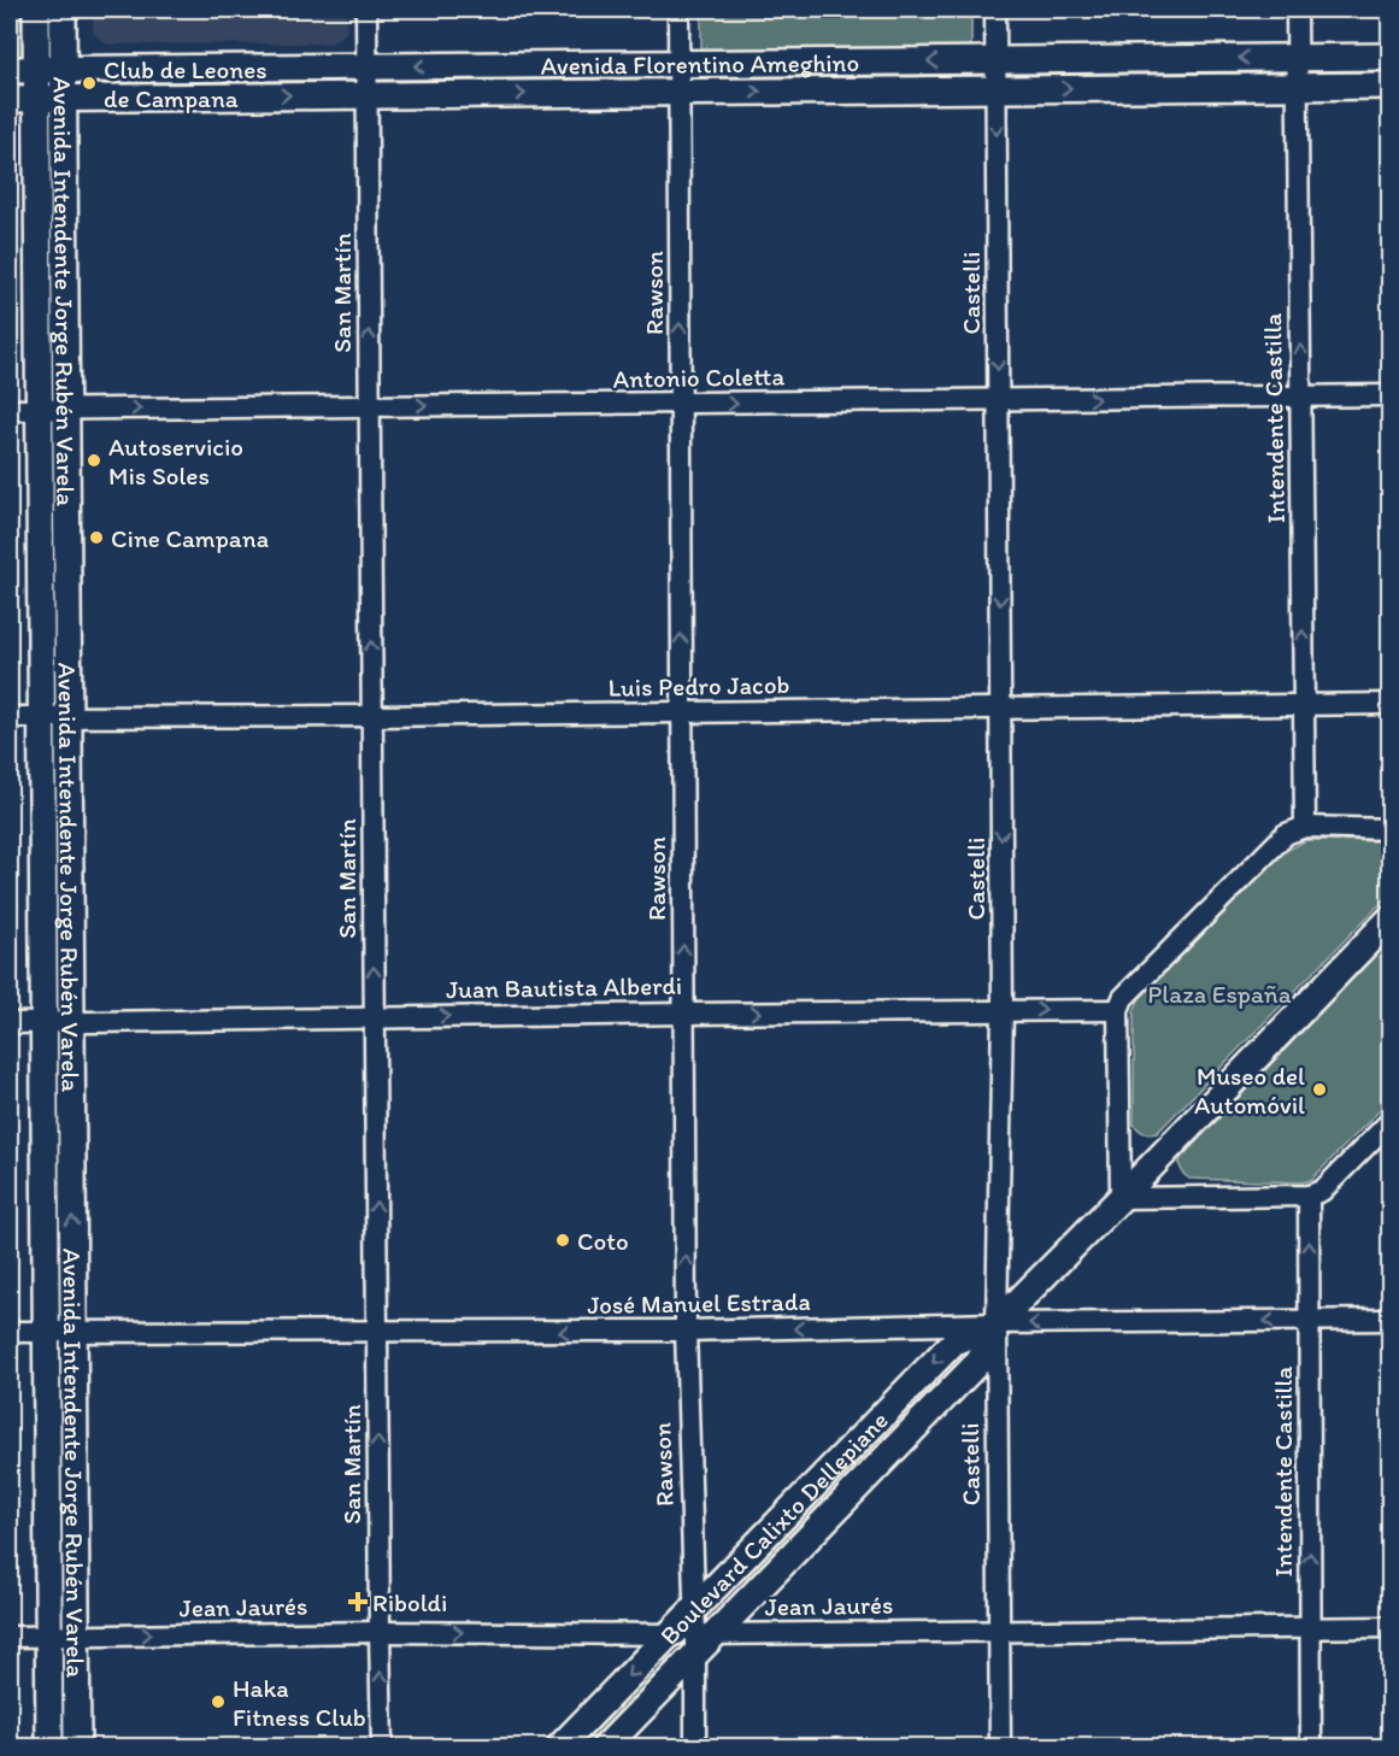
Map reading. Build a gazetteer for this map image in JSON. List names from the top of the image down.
{
  "streets": {
    "main road": ["Avenida Florentino Ameghino", "Avenida Intendente Jorge Rubén Varela", "Boulevard Calixto Dellepiane"],
    "street": [
      "San Martín",
      "Rawson",
      "Castelli",
      "Antonio Coletta",
      "Intendente Castilla",
      "Luis Pedro Jacob",
      "Juan Bautista Alberdi",
      "José Manuel Estrada",
      "Jean Jaurés"
    ]
  },
  "crossings": [
    ["Avenida Florentino Ameghino", "Avenida Intendente Jorge Rubén Varela"],
    ["Avenida Florentino Ameghino", "San Martín"],
    ["Avenida Florentino Ameghino", "Rawson"],
    ["Avenida Florentino Ameghino", "Castelli"],
    ["Avenida Florentino Ameghino", "Intendente Castilla"],
    ["Avenida Intendente Jorge Rubén Varela", "Antonio Coletta"],
    ["Avenida Intendente Jorge Rubén Varela", "Luis Pedro Jacob"],
    ["Avenida Intendente Jorge Rubén Varela", "Juan Bautista Alberdi"],
    ["Avenida Intendente Jorge Rubén Varela", "José Manuel Estrada"],
    ["Avenida Intendente Jorge Rubén Varela", "Jean Jaurés"],
    ["San Martín", "Antonio Coletta"],
    ["San Martín", "Luis Pedro Jacob"],
    ["San Martín", "Juan Bautista Alberdi"],
    ["San Martín", "José Manuel Estrada"],
    ["San Martín", "Jean Jaurés"],
    ["Rawson", "Antonio Coletta"],
    ["Rawson", "Luis Pedro Jacob"],
    ["Rawson", "Juan Bautista Alberdi"],
    ["Rawson", "José Manuel Estrada"],
    ["Rawson", "Boulevard Calixto Dellepiane"],
    ["Rawson", "Jean Jaurés"],
    ["Castelli", "Antonio Coletta"],
    ["Castelli", "Luis Pedro Jacob"],
    ["Castelli", "Juan Bautista Alberdi"],
    ["Castelli", "José Manuel Estrada"],
    ["Castelli", "Boulevard Calixto Dellepiane"],
    ["Castelli", "Jean Jaurés"],
    ["Antonio Coletta", "Intendente Castilla"],
    ["Intendente Castilla", "Luis Pedro Jacob"],
    ["Intendente Castilla", "José Manuel Estrada"],
    ["Intendente Castilla", "Jean Jaurés"],
    ["José Manuel Estrada", "Boulevard Calixto Dellepiane"],
    ["Boulevard Calixto Dellepiane", "Jean Jaurés"]
  ],
  "one_way": [
    "San Martín",
    "Rawson",
    "Castelli",
    "Antonio Coletta",
    "Intendente Castilla",
    "Juan Bautista Alberdi",
    "José Manuel Estrada",
    "Jean Jaurés"
  ],
  "parks": ["Plaza España"],
  "places": {
    "other": [
      "Club de Leones de Campana",
      "Autoservicio Mis Soles",
      "Cine Campana",
      "Museo del Automóvil",
      "Coto",
      "Haka Fitness Club"
    ],
    "health": ["Riboldi"]
  }
}
